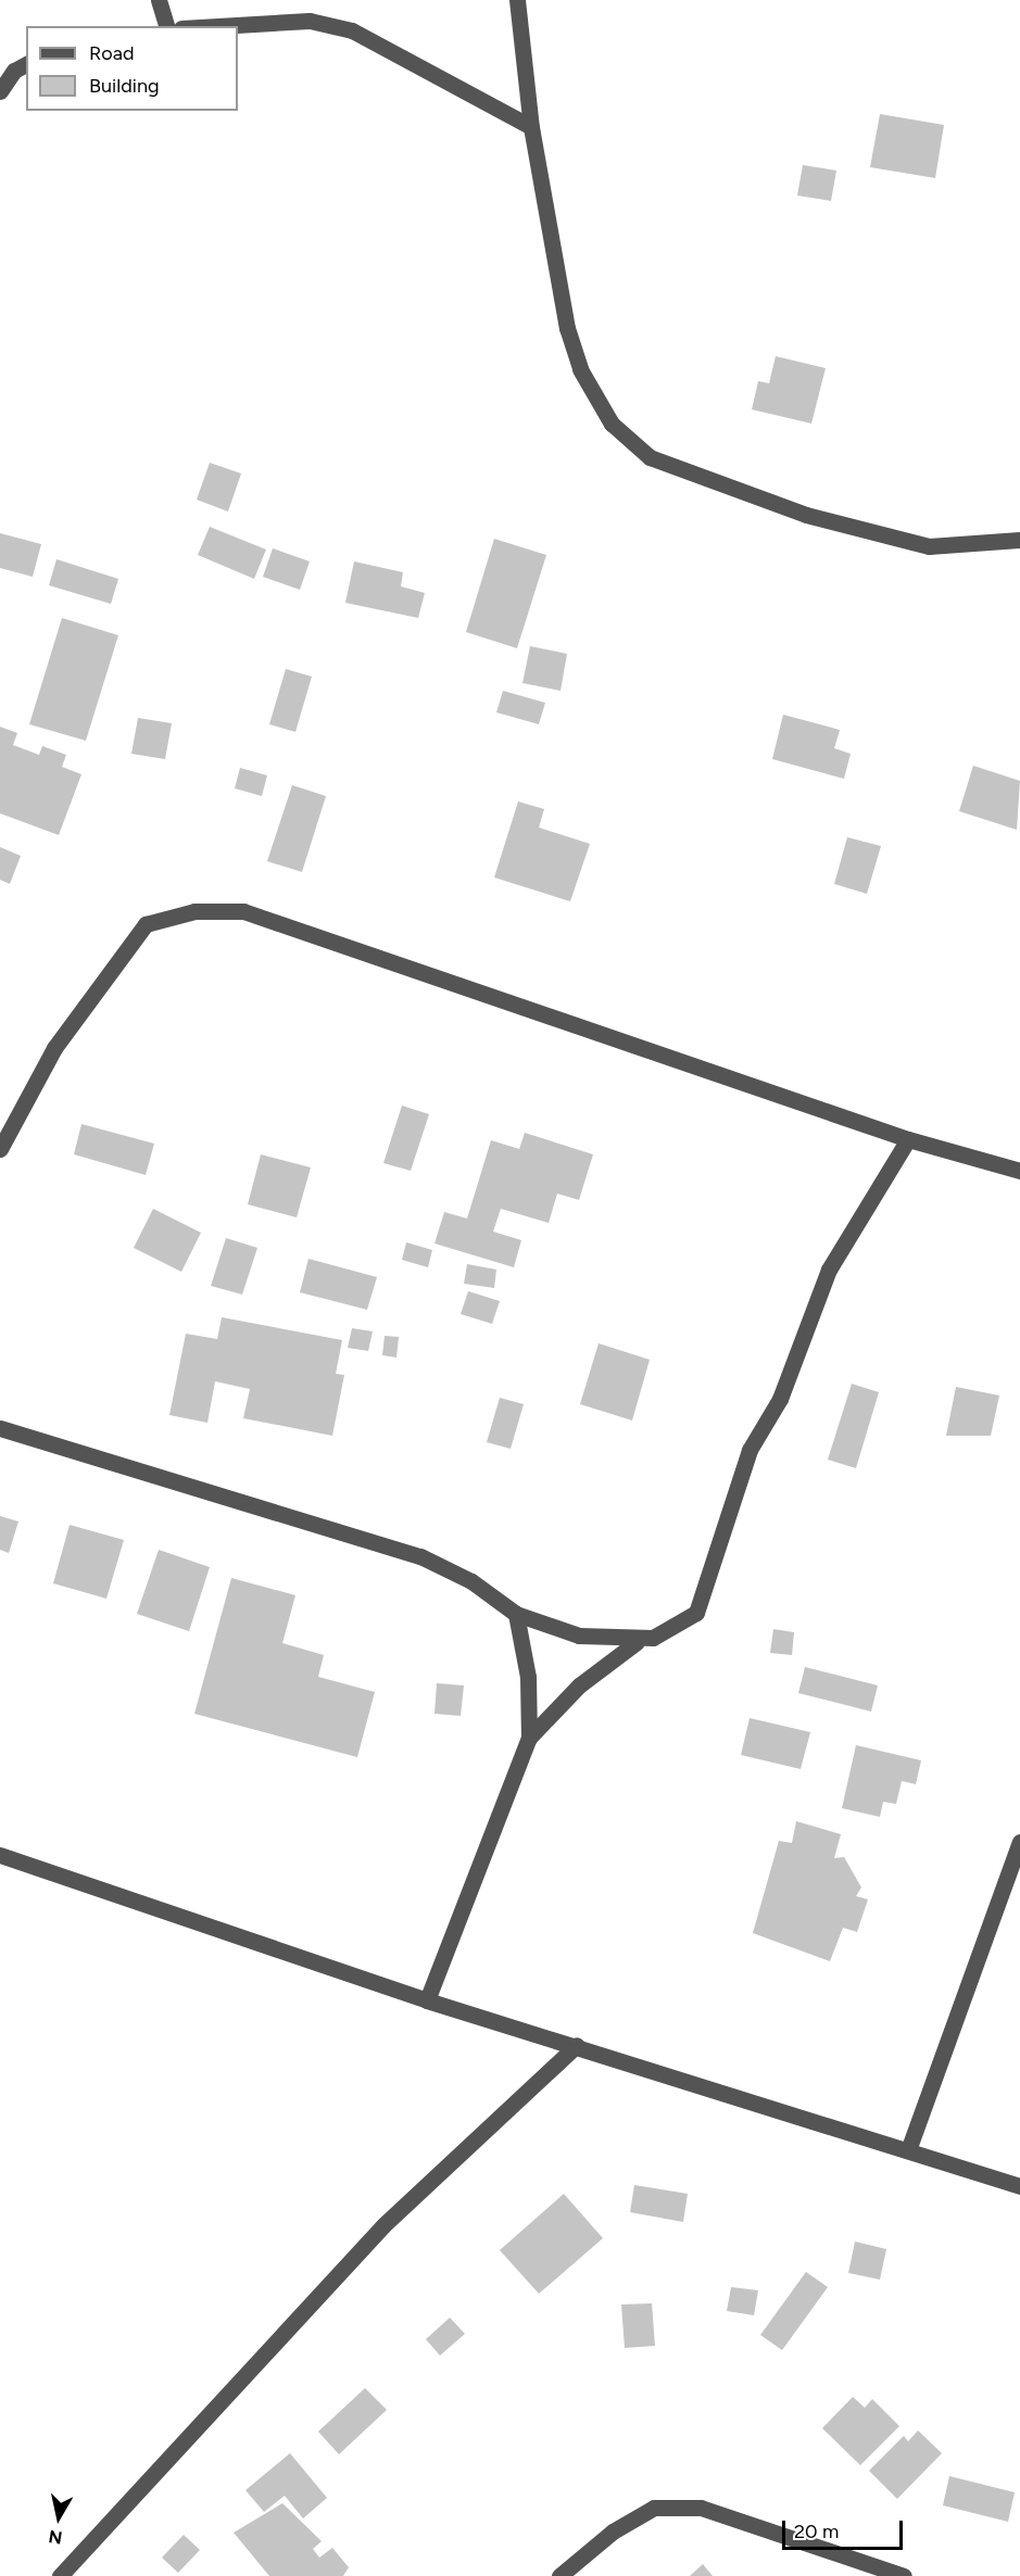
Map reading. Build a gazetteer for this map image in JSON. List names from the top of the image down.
{
  "legend": ["Road", "Building"],
  "scale_bar": "20 m",
  "north": "bottom"
}
